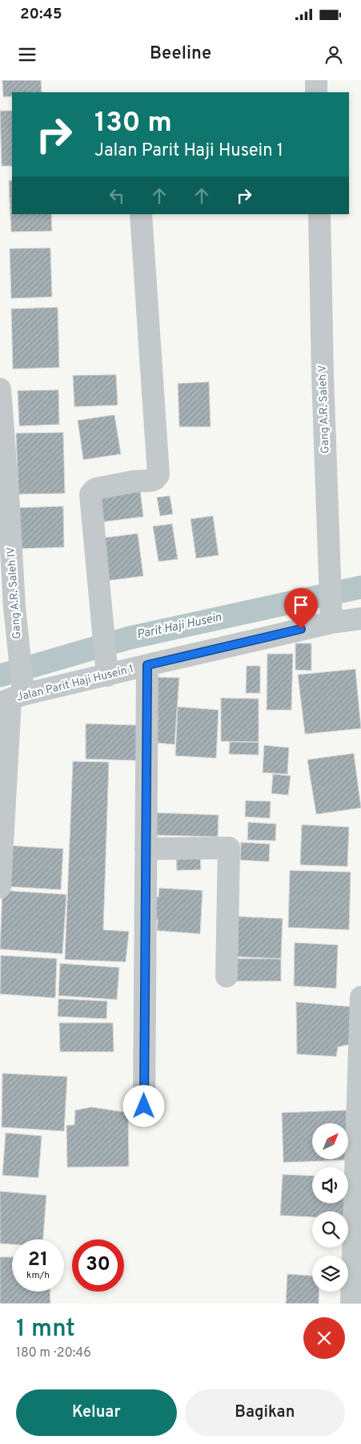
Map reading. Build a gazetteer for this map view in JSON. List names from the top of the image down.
{
  "streets": {
    "street": ["Gang A.R. Saleh V", "Gang A.R. Saleh IV", "Jalan Parit Haji Husein 1"]
  },
  "crossings": [
    ["Gang A.R. Saleh V", "Jalan Parit Haji Husein 1"],
    ["Gang A.R. Saleh IV", "Jalan Parit Haji Husein 1"]
  ],
  "water": ["Parit Haji Husein"],
  "north": "top right",
  "page": {
    "status": "20:45",
    "header": "Beeline",
    "turn": ["130 m", "Jalan Parit Haji Husein 1"],
    "speed": "21 km/h",
    "limit": "30",
    "heading": ["1 mnt", "180 m · 20:46"],
    "buttons": ["Keluar", "Bagikan"]
  }
}
